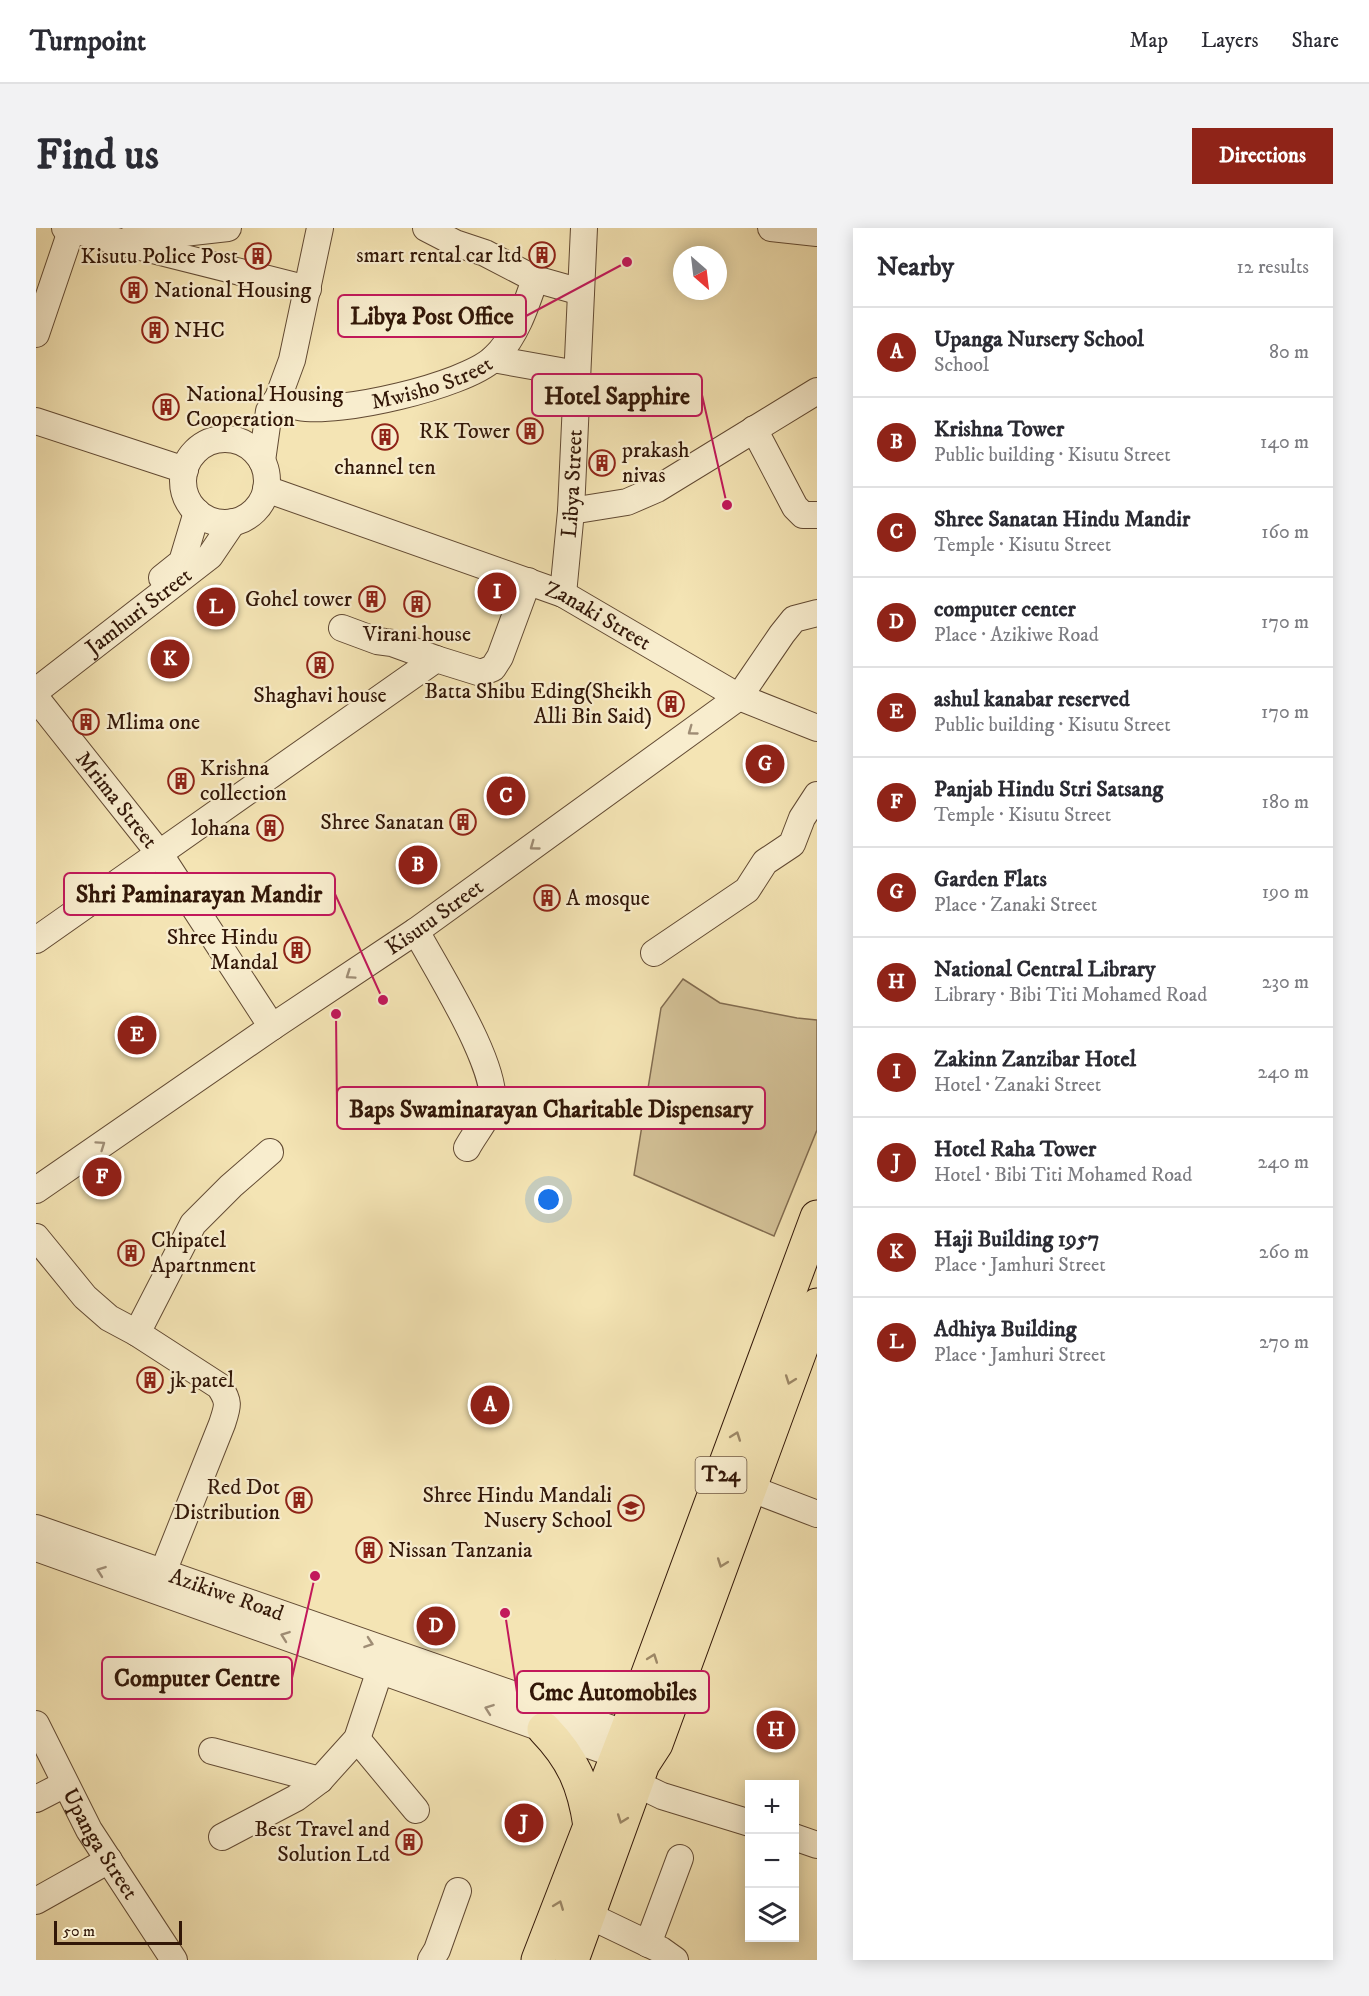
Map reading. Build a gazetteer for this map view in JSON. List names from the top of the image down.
{
  "streets": {
    "highway": ["T24"],
    "street": [
      "Mwisho Street",
      "Libya Street",
      "Jamhuri Street",
      "Zanaki Street",
      "Mrima Street",
      "Kisutu Street",
      "Azikiwe Road",
      "Upanga Street"
    ]
  },
  "crossings": [
    ["Libya Street", "Zanaki Street"],
    ["Jamhuri Street", "Zanaki Street"],
    ["Zanaki Street", "Kisutu Street"],
    ["Mrima Street", "Kisutu Street"],
    ["T24", "Azikiwe Road"]
  ],
  "places": {
    "building": [
      "smart rental car ltd",
      "Kisutu Police Post",
      "National Housing",
      "NHC",
      "National Housing Cooperation",
      "RK Tower",
      "channel ten",
      "prakash nivas",
      "Gohel tower",
      "Virani house",
      "Shaghavi house",
      "Batta Shibu Eding(Sheikh Alli Bin Said)",
      "Mlima one",
      "Krishna collection",
      "Shree Sanatan",
      "lohana",
      "A mosque",
      "Shree Hindu Mandal",
      "Chipatel Apartnment",
      "jk patel",
      "Red Dot Distribution",
      "Nissan Tanzania",
      "Best Travel and Solution Ltd"
    ],
    "other": [
      "Libya Post Office",
      "Hotel Sapphire",
      "Shri Paminarayan Mandir",
      "Baps Swaminarayan Charitable Dispensary",
      "Computer Centre",
      "Cmc Automobiles"
    ],
    "school or university": ["Shree Hindu Mandali Nusery School"]
  },
  "scale_bar": "50 m",
  "north": "bottom right",
  "page": {
    "header": "Turnpoint",
    "nav": ["Map", "Layers", "Share"],
    "buttons": "Directions",
    "title": "Find us",
    "heading": ["Nearby", "12 results"],
    "list": [
      {
        "mark": "A",
        "name": "Upanga Nursery School",
        "note": "School",
        "value": "80 m"
      },
      {
        "mark": "B",
        "name": "Krishna Tower",
        "note": "Public building · Kisutu Street",
        "value": "140 m"
      },
      {
        "mark": "C",
        "name": "Shree Sanatan Hindu Mandir",
        "note": "Temple · Kisutu Street",
        "value": "160 m"
      },
      {
        "mark": "D",
        "name": "computer center",
        "note": "Place · Azikiwe Road",
        "value": "170 m"
      },
      {
        "mark": "E",
        "name": "ashul kanabar reserved",
        "note": "Public building · Kisutu Street",
        "value": "170 m"
      },
      {
        "mark": "F",
        "name": "Panjab Hindu Stri Satsang",
        "note": "Temple · Kisutu Street",
        "value": "180 m"
      },
      {
        "mark": "G",
        "name": "Garden Flats",
        "note": "Place · Zanaki Street",
        "value": "190 m"
      },
      {
        "mark": "H",
        "name": "National Central Library",
        "note": "Library · Bibi Titi Mohamed Road",
        "value": "230 m"
      },
      {
        "mark": "I",
        "name": "Zakinn Zanzibar Hotel",
        "note": "Hotel · Zanaki Street",
        "value": "240 m"
      },
      {
        "mark": "J",
        "name": "Hotel Raha Tower",
        "note": "Hotel · Bibi Titi Mohamed Road",
        "value": "240 m"
      },
      {
        "mark": "K",
        "name": "Haji Building 1957",
        "note": "Place · Jamhuri Street",
        "value": "260 m"
      },
      {
        "mark": "L",
        "name": "Adhiya Building",
        "note": "Place · Jamhuri Street",
        "value": "270 m"
      }
    ],
    "pins": [
      "I",
      "L",
      "K",
      "G",
      "C",
      "B",
      "E",
      "F",
      "A",
      "D",
      "H",
      "J"
    ],
    "map_buttons": ["+", "−"],
    "scale": "50 m"
  }
}
